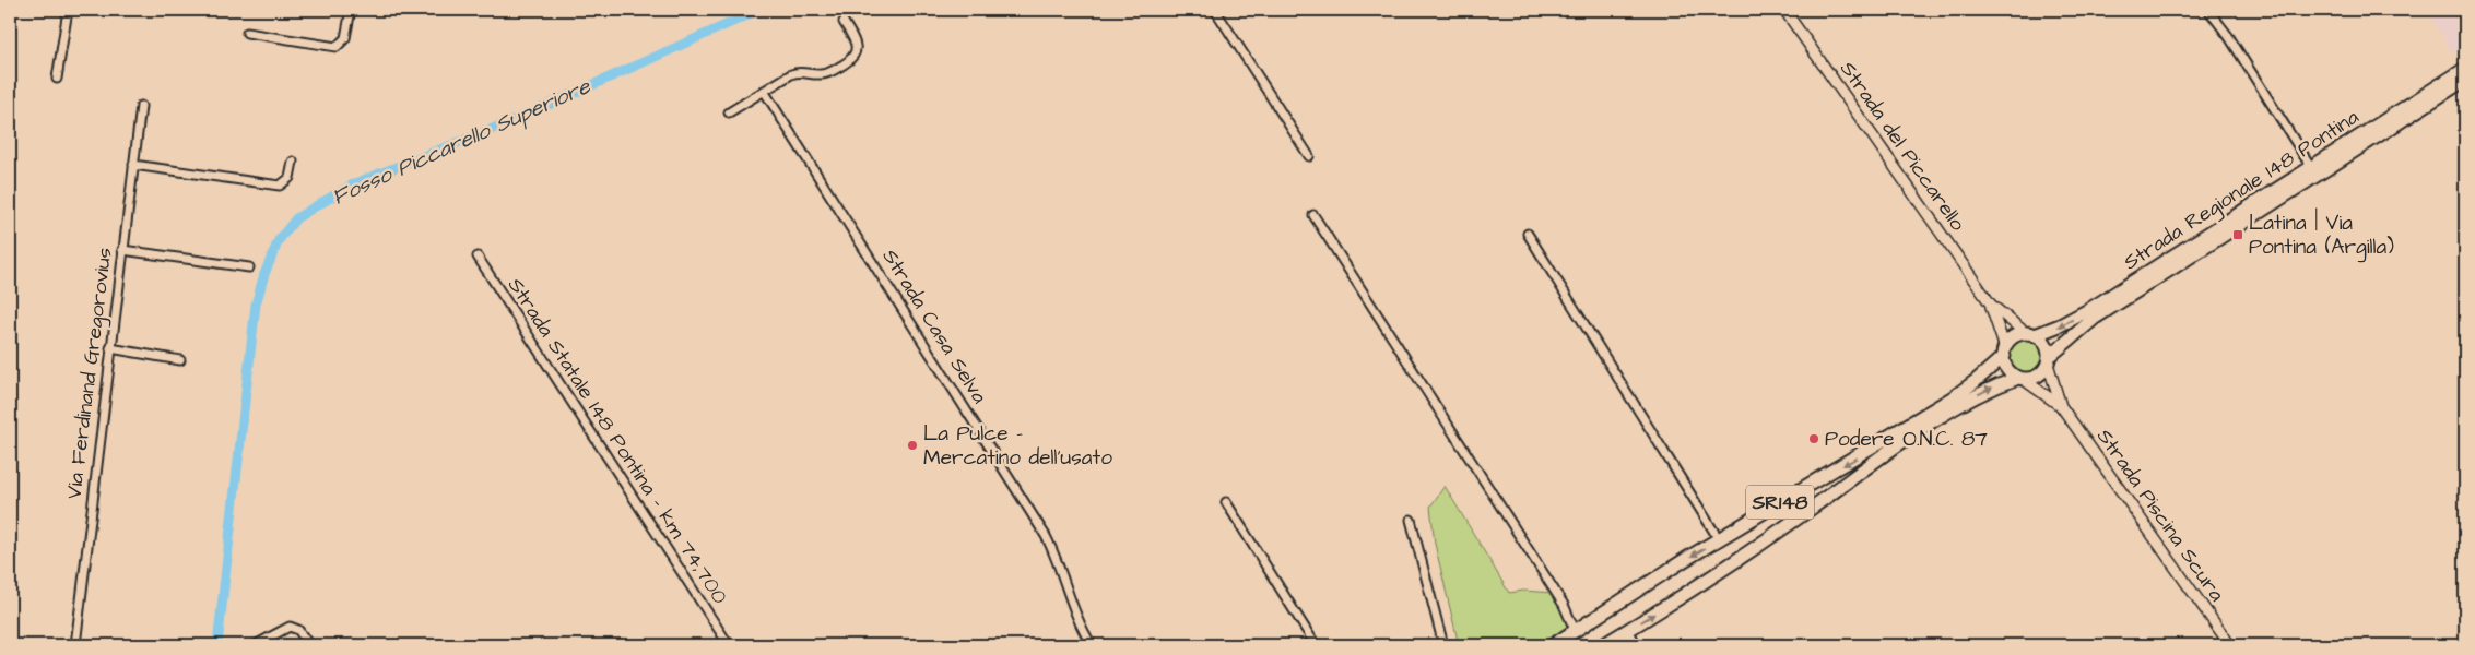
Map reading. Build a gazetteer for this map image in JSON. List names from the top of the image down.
{
  "streets": {
    "main road": ["Strada Regionale 148 Pontina", "SR148"],
    "street": [
      "Strada del Piccarello",
      "Strada Casa Selva",
      "Via Ferdinand Gregorovius",
      "Strada Statale 148 Pontina – km 74,700",
      "Strada Piscina Scura"
    ]
  },
  "crossings": [
    ["Strada del Piccarello", "Strada Regionale 148 Pontina"],
    ["Strada del Piccarello", "Strada Piscina Scura"],
    ["Strada Regionale 148 Pontina", "Strada Piscina Scura"]
  ],
  "water": ["Fosso Piccarello Superiore"],
  "places": {
    "transit": ["Latina | Via Pontina (Argilla)"],
    "other": ["Podere O.N.C. 87", "La Pulce - Mercatino dell'usato"]
  }
}
